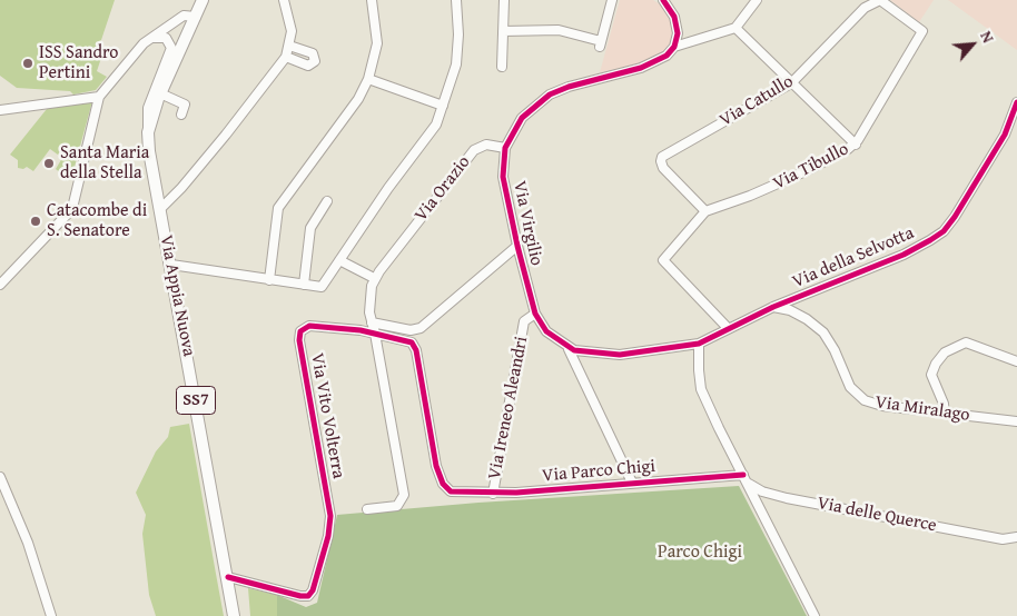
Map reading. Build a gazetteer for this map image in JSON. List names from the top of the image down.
{
  "streets": {
    "main road": ["Via Appia Nuova", "SS7"],
    "street": [
      "Via Catullo",
      "Via Tibullo",
      "Via Orazio",
      "Via Virgilio",
      "Via della Selvotta",
      "Via Ireneo Aleandri",
      "Via Miralago",
      "Via Vito Volterra",
      "Via Parco Chigi",
      "Via delle Querce"
    ]
  },
  "crossings": [
    ["Via Catullo", "Via Tibullo"],
    ["Via Orazio", "Via Virgilio"],
    ["Via Virgilio", "Via della Selvotta"],
    ["Via Virgilio", "Via Ireneo Aleandri"],
    ["Via della Selvotta", "Via Miralago"],
    ["Via Appia Nuova", "SS7"],
    ["Via Appia Nuova", "Via Vito Volterra"],
    ["Via Ireneo Aleandri", "Via Parco Chigi"],
    ["Via Vito Volterra", "Via Parco Chigi"],
    ["Via Parco Chigi", "Via delle Querce"]
  ],
  "parks": ["Parco Chigi"],
  "places": ["ISS Sandro Pertini", "Santa Maria della Stella", "Catacombe di S. Senatore"],
  "north": "top right"
}
